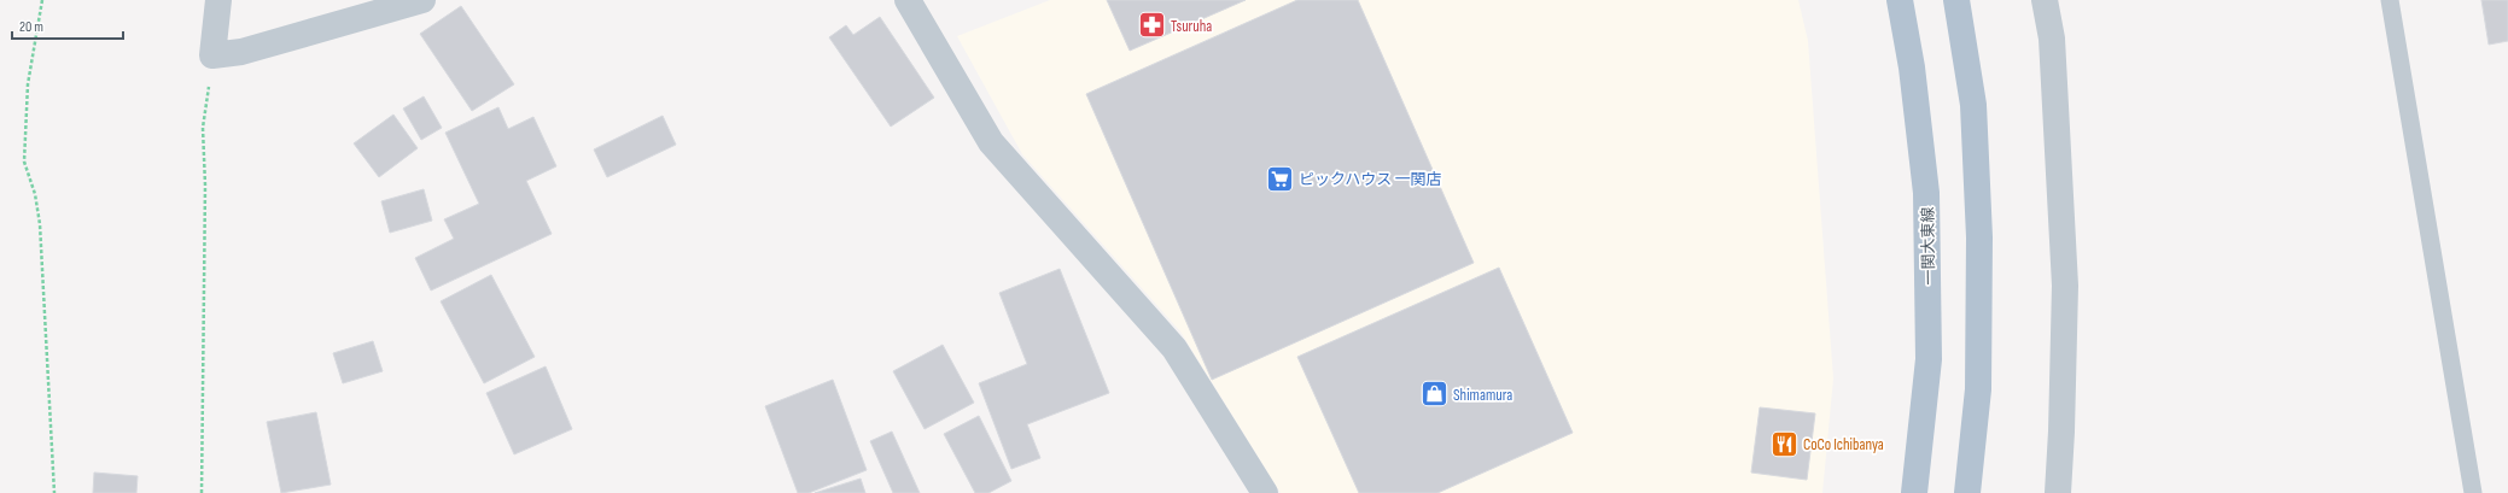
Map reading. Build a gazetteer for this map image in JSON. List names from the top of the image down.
{
  "streets": {
    "main road": ["一関大東線"]
  },
  "places": {
    "pharmacy": ["Tsuruha"],
    "supermarket": ["ピックハウス 一関店"],
    "shop": ["Shimamura"],
    "restaurant": ["CoCo Ichibanya"]
  },
  "scale_bar": "20 m"
}
